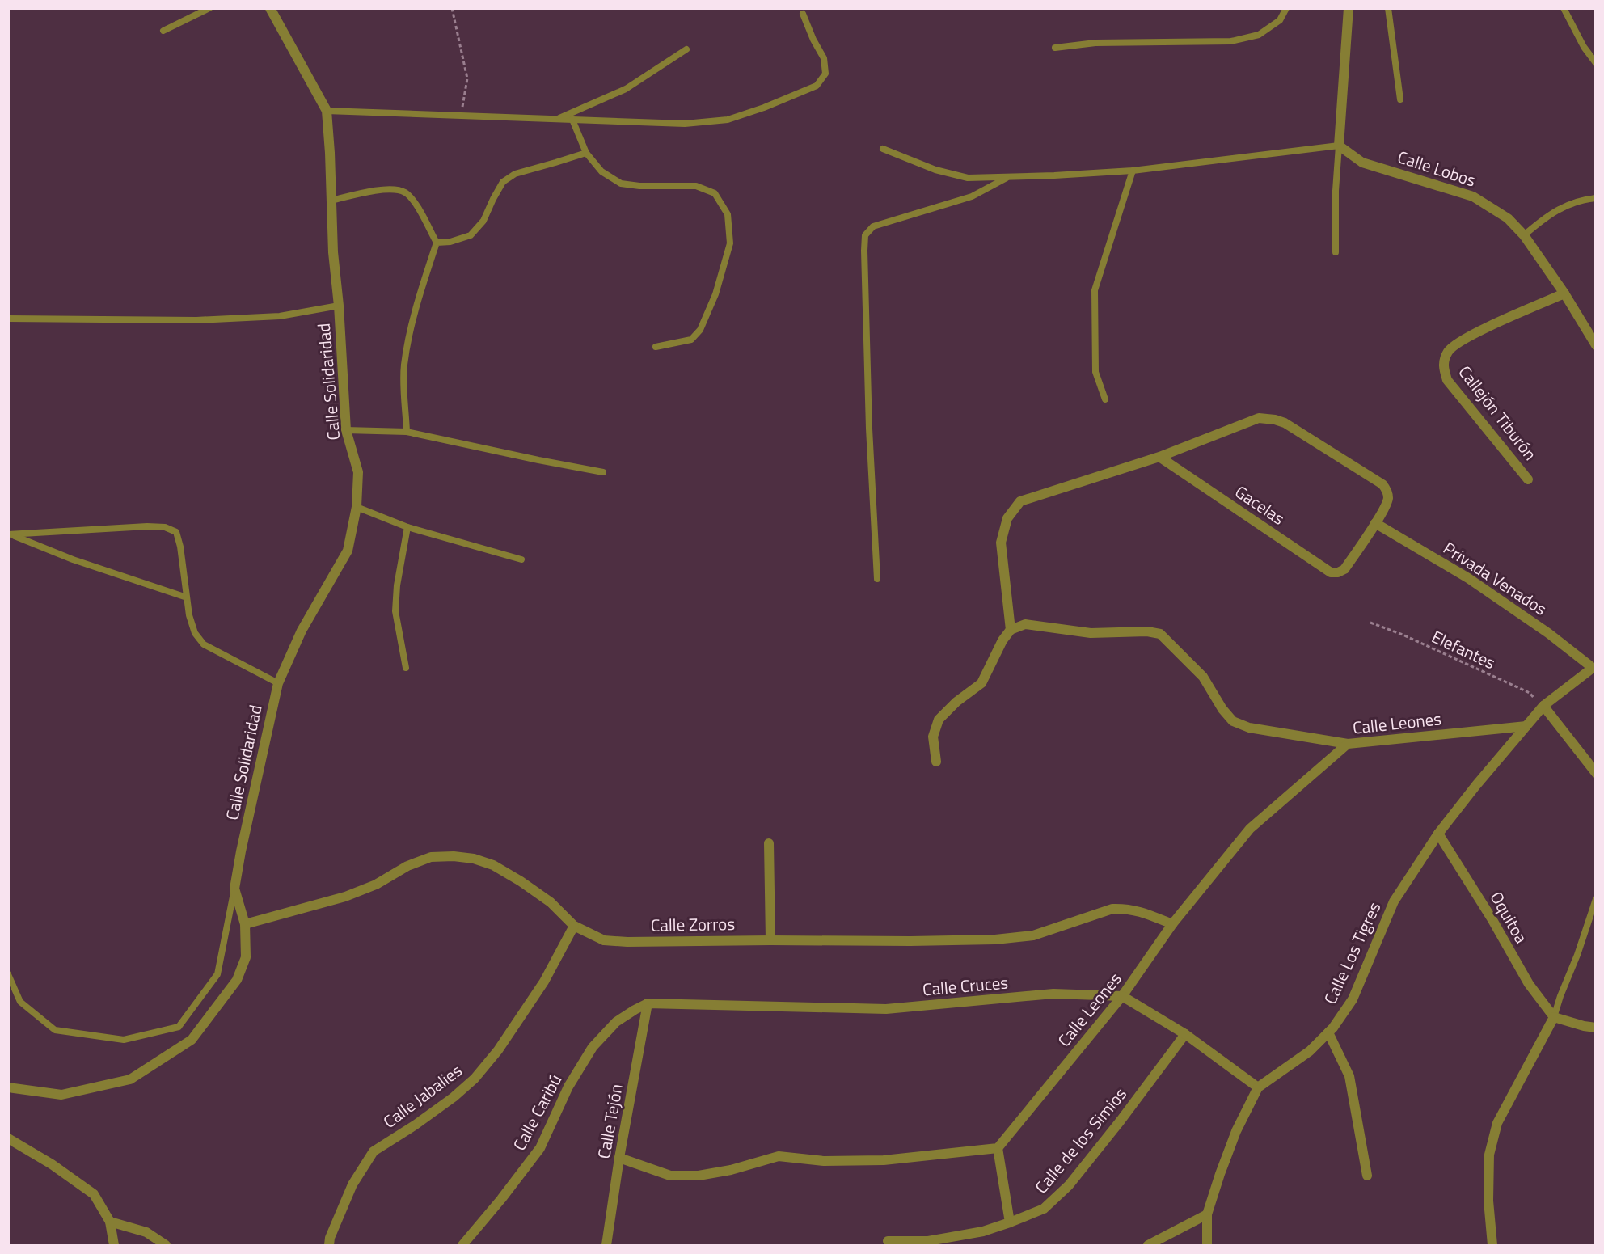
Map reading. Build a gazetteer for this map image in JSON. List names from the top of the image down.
{
  "streets": {
    "street": [
      "Calle Lobos",
      "Calle Solidaridad",
      "Callejón Tiburón",
      "Gacelas",
      "Privada Venados",
      "Calle Leones",
      "Oquitoa",
      "Calle Zorros",
      "Calle Los Tigres",
      "Calle Cruces",
      "Calle Jabalies",
      "Calle Caribú",
      "Calle Tejón",
      "Calle de los Simios"
    ],
    "path": ["Elefantes"]
  },
  "crossings": [
    ["Calle Lobos", "Callejón Tiburón"],
    ["Gacelas", "Privada Venados"],
    ["Privada Venados", "Calle Los Tigres"],
    ["Elefantes", "Calle Los Tigres"],
    ["Calle Leones", "Calle Zorros"],
    ["Calle Leones", "Calle Los Tigres"],
    ["Calle Leones", "Calle Cruces"],
    ["Oquitoa", "Calle Los Tigres"],
    ["Calle Zorros", "Calle Jabalies"],
    ["Calle Los Tigres", "Calle Cruces"],
    ["Calle Cruces", "Calle Caribú"],
    ["Calle Cruces", "Calle Tejón"],
    ["Calle Cruces", "Calle de los Simios"],
    ["Calle Caribú", "Calle Tejón"]
  ]
}
